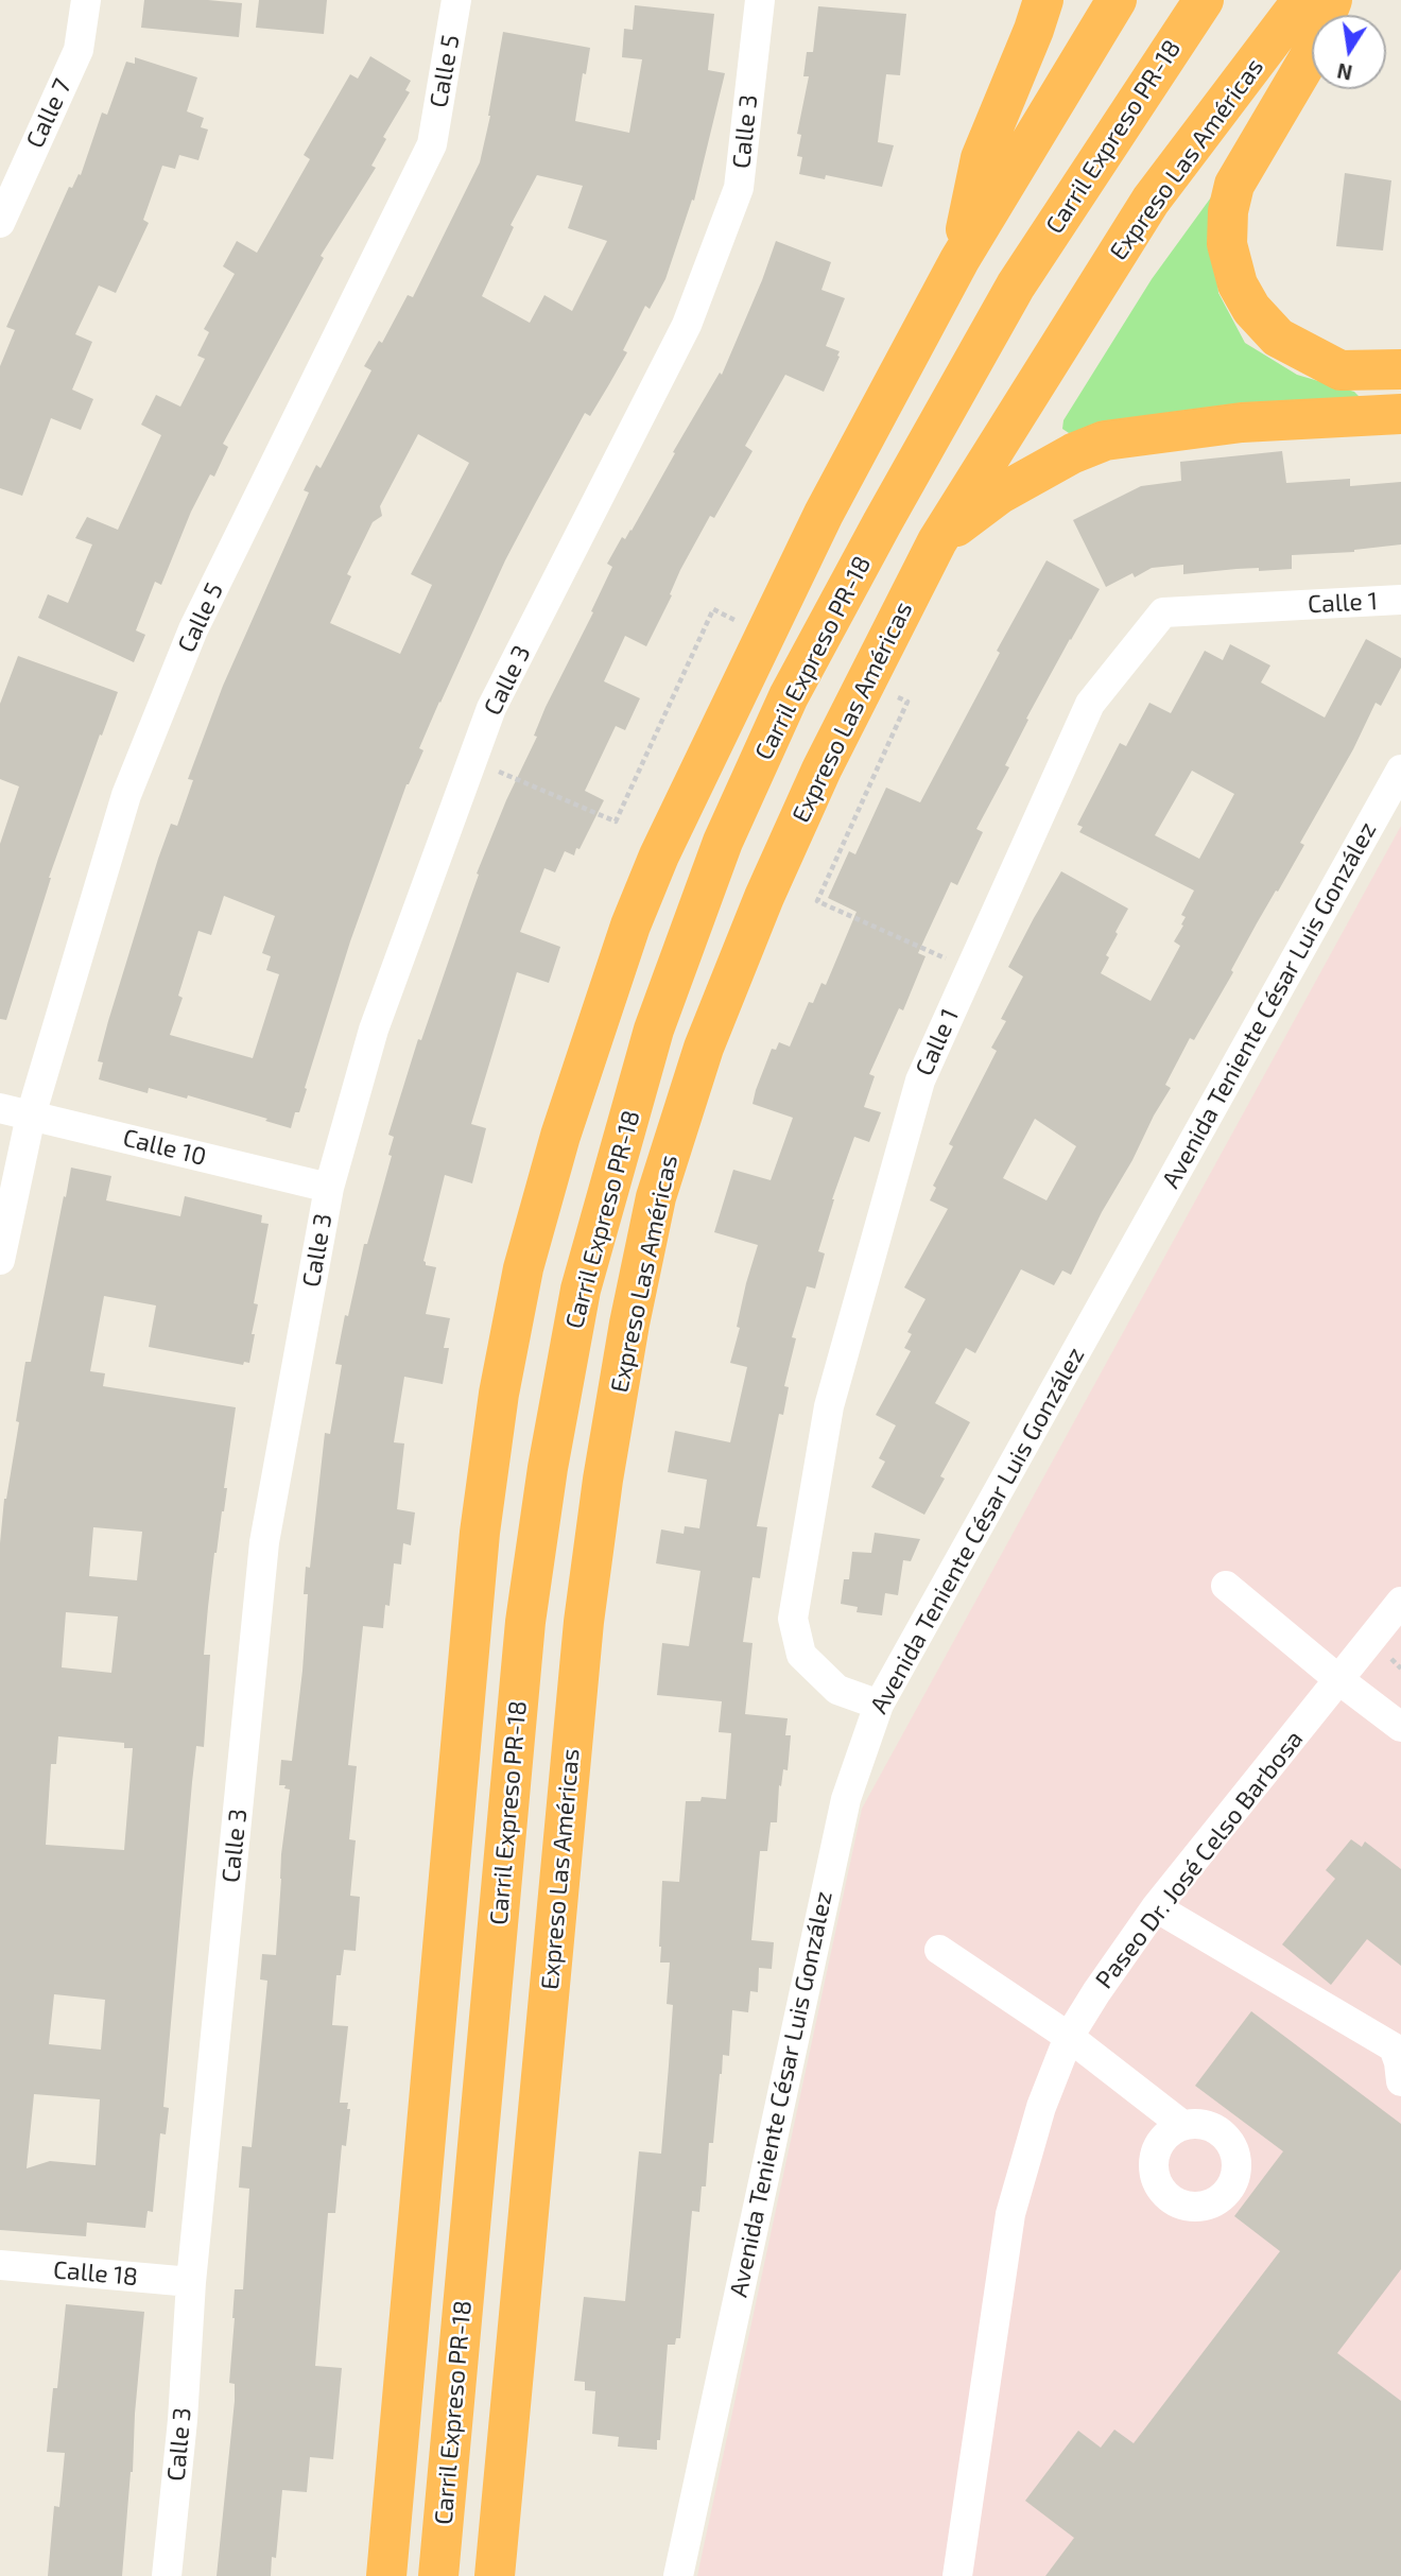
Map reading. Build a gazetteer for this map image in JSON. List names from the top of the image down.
{
  "streets": {
    "highway": ["Carril Expreso PR-18", "Expreso Las Américas"],
    "street": [
      "Calle 5",
      "Calle 7",
      "Calle 3",
      "Calle 1",
      "Avenida Teniente César Luis González",
      "Calle 10",
      "Paseo Dr. José Celso Barbosa",
      "Calle 18"
    ]
  },
  "crossings": [
    ["Calle 5", "Calle 10"],
    ["Calle 3", "Calle 10"],
    ["Calle 3", "Calle 18"],
    ["Calle 1", "Avenida Teniente César Luis González"]
  ],
  "north": "bottom"
}
